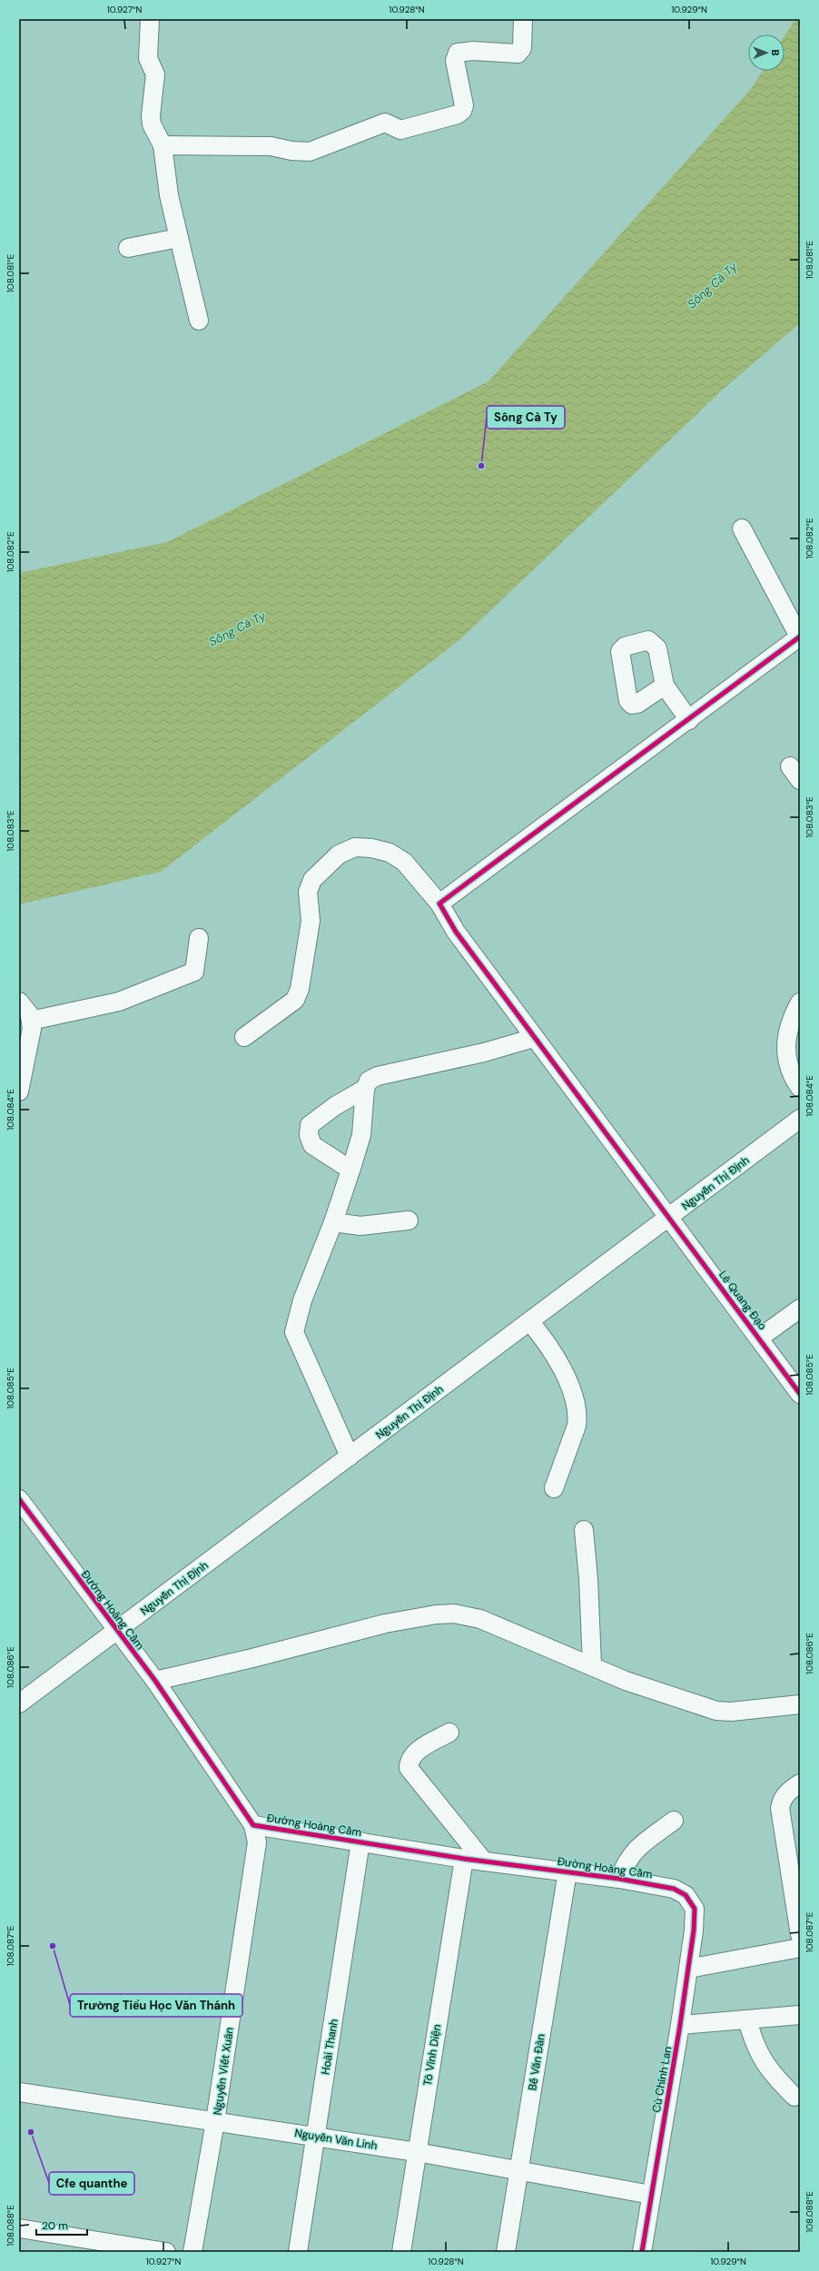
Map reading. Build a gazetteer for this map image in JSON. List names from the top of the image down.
{
  "streets": {
    "street": [
      "Nguyễn Thị Định",
      "Lê Quang Đạo",
      "Đường Hoàng Cầm",
      "Hoài Thanh",
      "Tô Vĩnh Diện",
      "Bế Văn Đàn",
      "Nguyễn Viết Xuân",
      "Cù Chính Lan",
      "Nguyễn Văn Linh"
    ]
  },
  "crossings": [
    ["Nguyễn Thị Định", "Lê Quang Đạo"],
    ["Nguyễn Thị Định", "Đường Hoàng Cầm"],
    ["Đường Hoàng Cầm", "Hoài Thanh"],
    ["Đường Hoàng Cầm", "Tô Vĩnh Diện"],
    ["Đường Hoàng Cầm", "Bế Văn Đàn"],
    ["Đường Hoàng Cầm", "Nguyễn Viết Xuân"],
    ["Đường Hoàng Cầm", "Cù Chính Lan"],
    ["Hoài Thanh", "Nguyễn Văn Linh"],
    ["Tô Vĩnh Diện", "Nguyễn Văn Linh"],
    ["Bế Văn Đàn", "Nguyễn Văn Linh"],
    ["Nguyễn Viết Xuân", "Nguyễn Văn Linh"],
    ["Cù Chính Lan", "Nguyễn Văn Linh"]
  ],
  "water": ["Sông Cà Ty"],
  "places": ["Sông Cà Ty", "Trường Tiểu Học Văn Thánh", "Cfe quanthe"],
  "scale_bar": "20 m",
  "north": "right",
  "coordinates": [
    "10.927°N",
    "10.928°N",
    "10.929°N",
    "108.081°E",
    "108.082°E",
    "108.083°E",
    "108.084°E",
    "108.085°E",
    "108.086°E",
    "108.087°E",
    "108.088°E"
  ]
}
